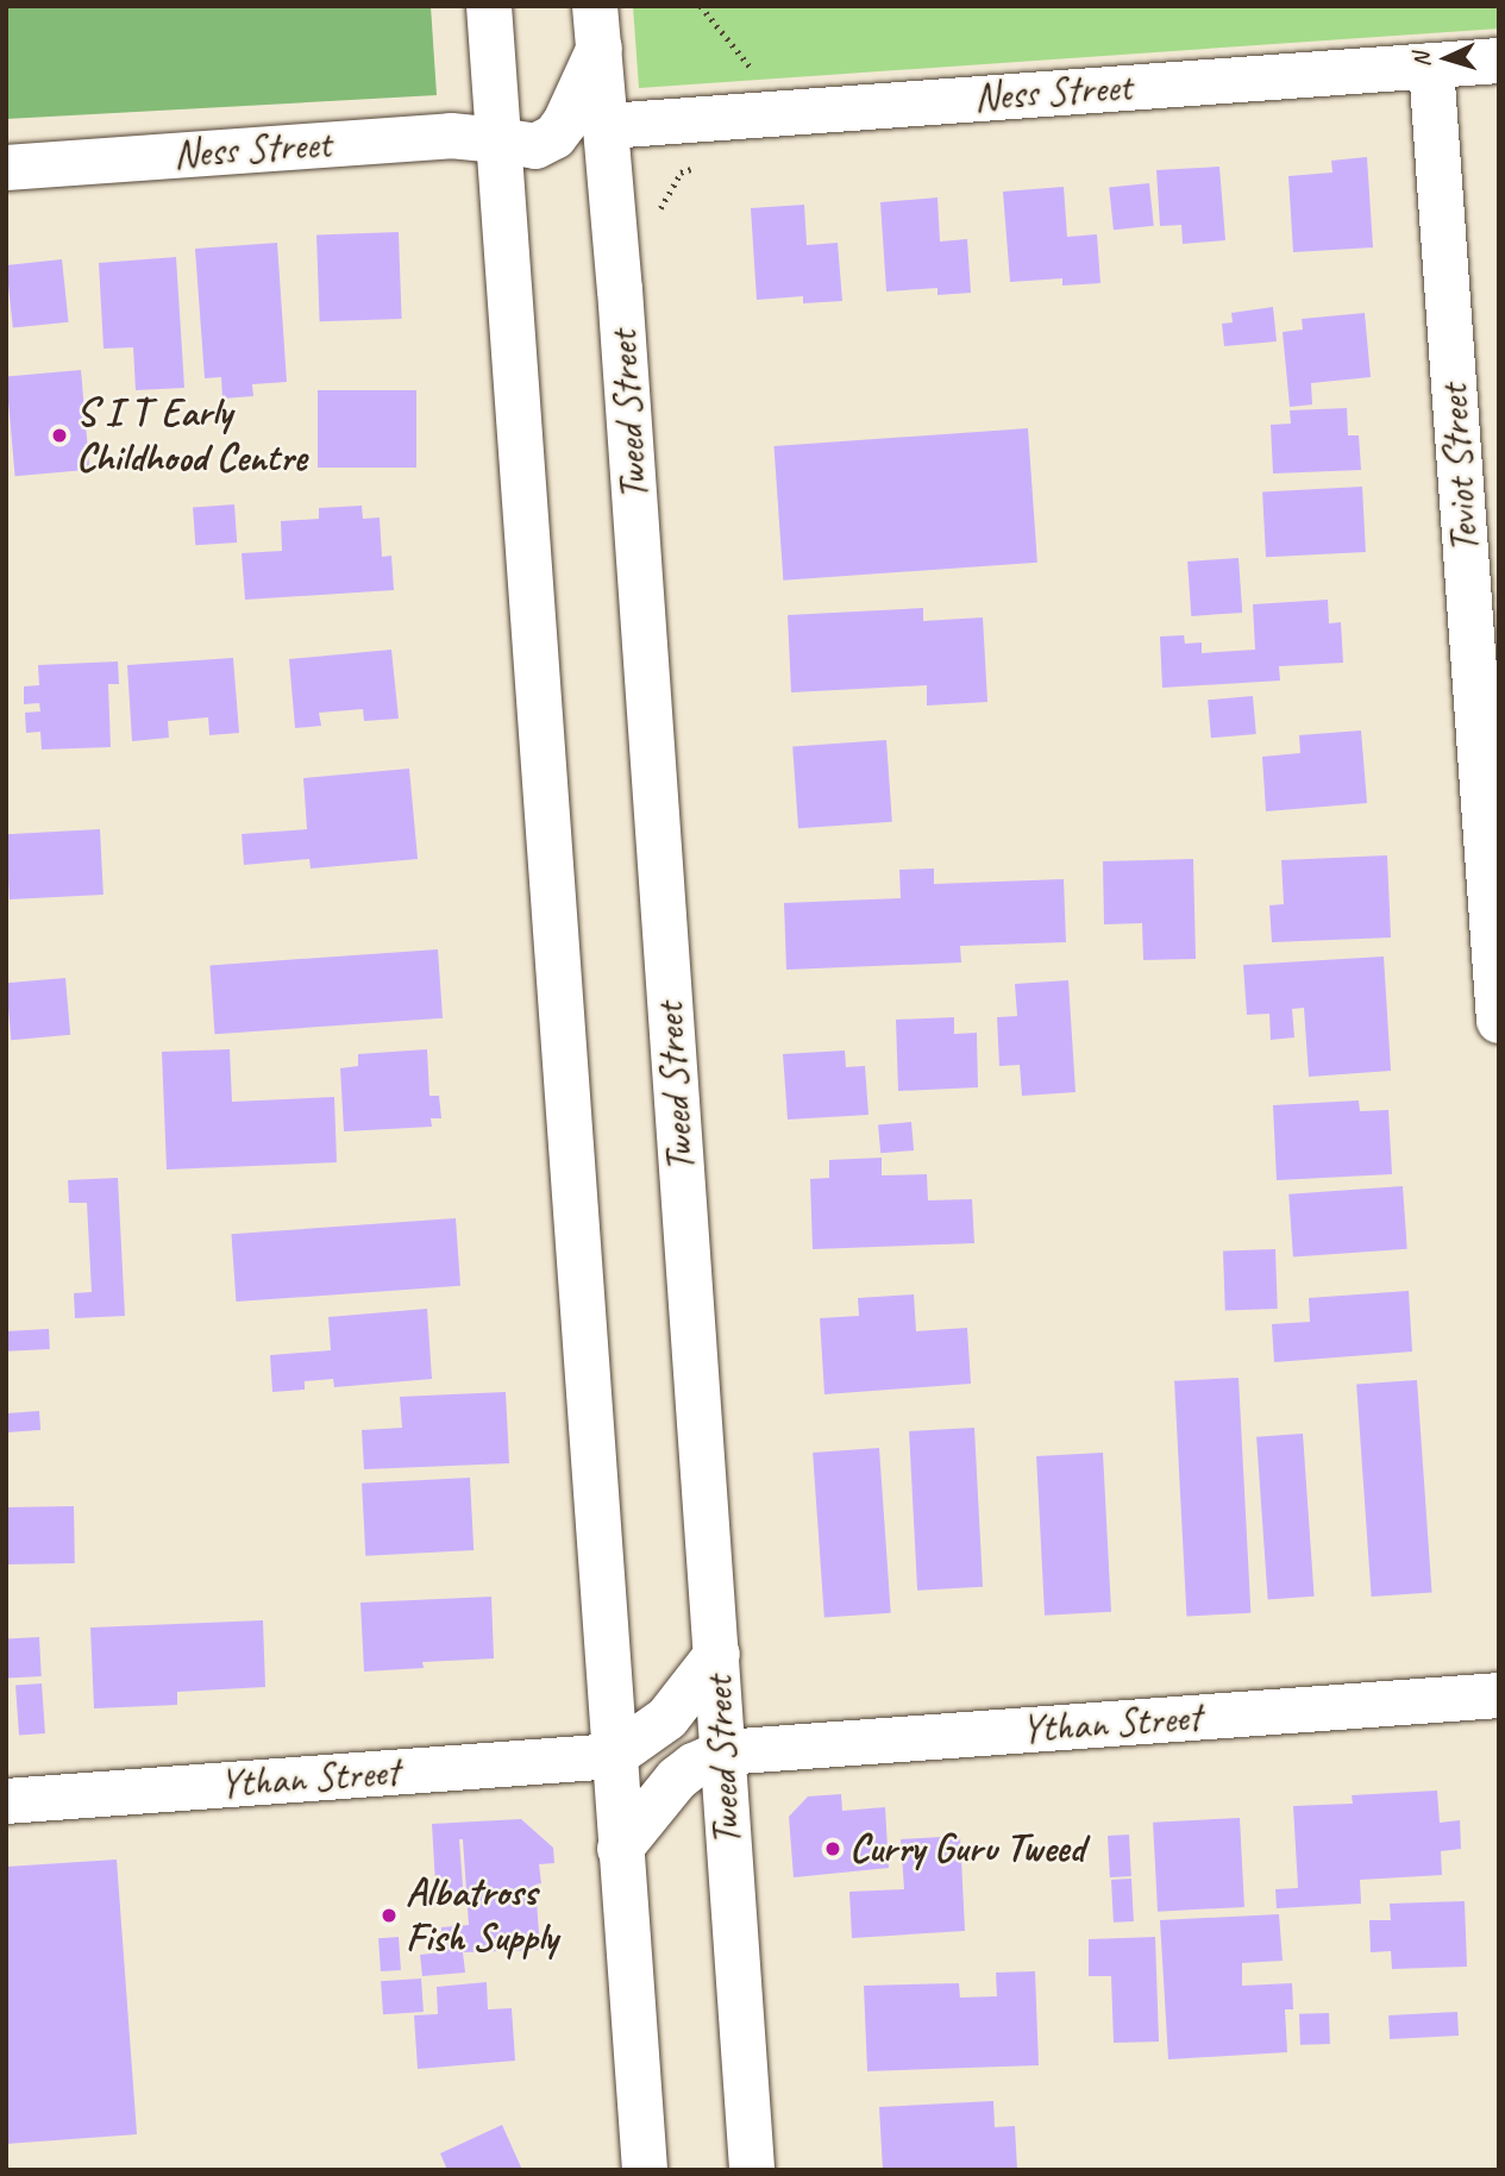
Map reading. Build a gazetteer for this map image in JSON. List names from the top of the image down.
{
  "streets": {
    "main road": [
      "Ness Street",
      "Tweed Street",
      "Teviot Street",
      "Ythan Street"
    ]
  },
  "crossings": [
    ["Ness Street", "Tweed Street"],
    ["Ness Street", "Teviot Street"],
    ["Tweed Street", "Ythan Street"]
  ],
  "places": ["S I T Early Childhood Centre", "Curry Guru Tweed", "Albatross Fish Supply"],
  "north": "left"
}
